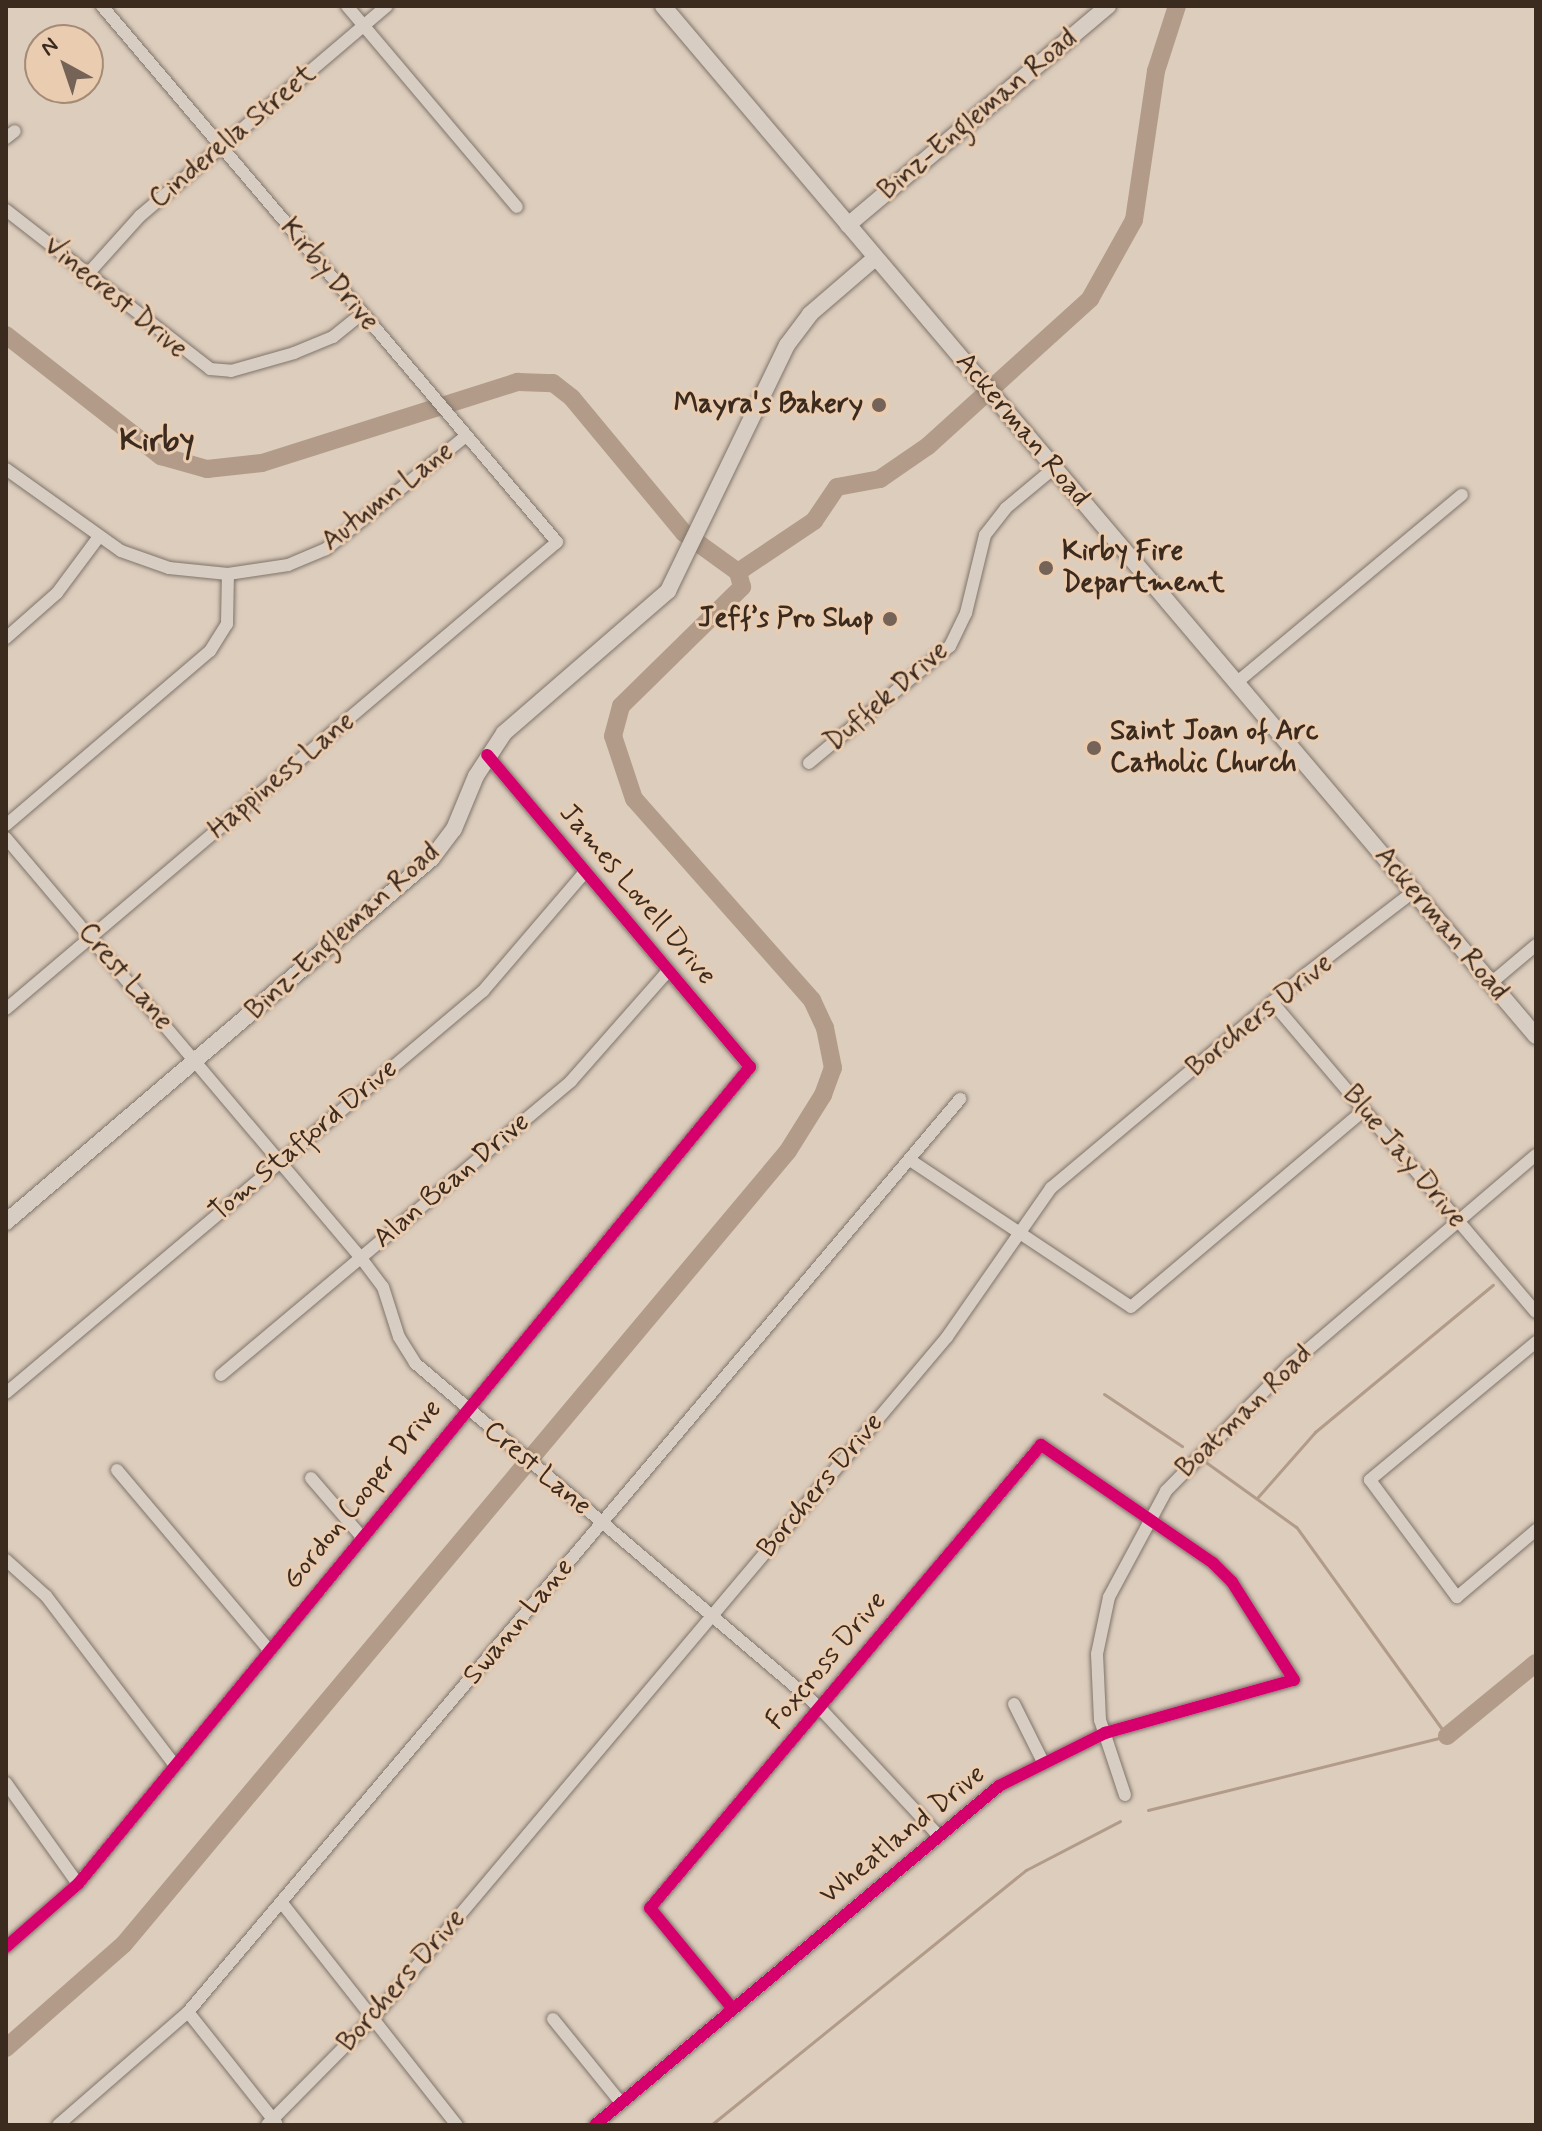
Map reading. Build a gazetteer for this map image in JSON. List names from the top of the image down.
{
  "streets": {
    "street": [
      "Binz-Engleman Road",
      "Cinderella Street",
      "Kirby Drive",
      "Vinecrest Drive",
      "Ackerman Road",
      "Autumn Lane",
      "Duffek Drive",
      "Happiness Lane",
      "James Lovell Drive",
      "Crest Lane",
      "Borchers Drive",
      "Tom Stafford Drive",
      "Blue Jay Drive",
      "Alan Bean Drive",
      "Boatman Road",
      "Gordon Cooper Drive",
      "Swann Lane",
      "Foxcross Drive",
      "Wheatland Drive"
    ]
  },
  "crossings": [
    ["Binz-Engleman Road", "Ackerman Road"],
    ["Binz-Engleman Road", "James Lovell Drive"],
    ["Binz-Engleman Road", "Crest Lane"],
    ["Cinderella Street", "Kirby Drive"],
    ["Cinderella Street", "Vinecrest Drive"],
    ["Kirby Drive", "Vinecrest Drive"],
    ["Kirby Drive", "Autumn Lane"],
    ["Kirby Drive", "Happiness Lane"],
    ["Ackerman Road", "Duffek Drive"],
    ["Ackerman Road", "Borchers Drive"],
    ["Happiness Lane", "Crest Lane"],
    ["James Lovell Drive", "Tom Stafford Drive"],
    ["James Lovell Drive", "Alan Bean Drive"],
    ["James Lovell Drive", "Gordon Cooper Drive"],
    ["Crest Lane", "Borchers Drive"],
    ["Crest Lane", "Tom Stafford Drive"],
    ["Crest Lane", "Alan Bean Drive"],
    ["Crest Lane", "Gordon Cooper Drive"],
    ["Crest Lane", "Swann Lane"],
    ["Crest Lane", "Foxcross Drive"],
    ["Crest Lane", "Wheatland Drive"],
    ["Borchers Drive", "Blue Jay Drive"],
    ["Blue Jay Drive", "Boatman Road"],
    ["Boatman Road", "Foxcross Drive"],
    ["Boatman Road", "Wheatland Drive"],
    ["Foxcross Drive", "Wheatland Drive"]
  ],
  "districts": ["Kirby"],
  "places": [
    "Mayra's Bakery",
    "Kirby Fire Department",
    "Jeff’s Pro Shop",
    "Saint Joan of Arc Catholic Church"
  ],
  "north": "top left"
}
